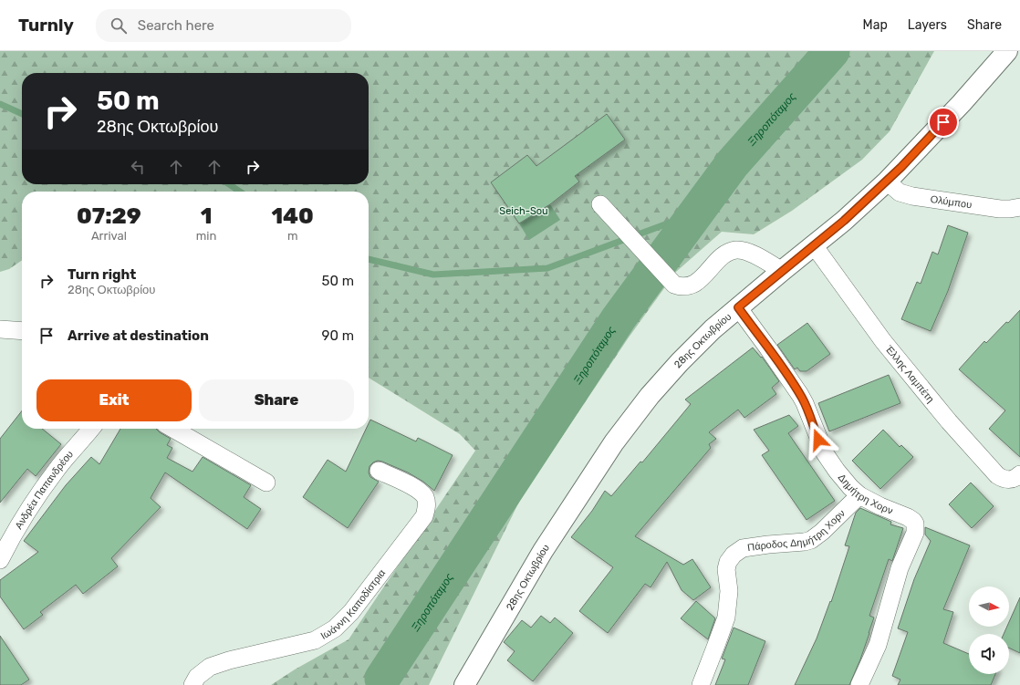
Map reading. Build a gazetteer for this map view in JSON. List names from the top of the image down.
{
  "streets": {
    "main road": ["28ης Οκτωβρίου"],
    "street": [
      "Ολύμπου",
      "Έλλης Λαμπέτη",
      "Ανδρέα Παπανδρέου",
      "Δημήτρη Χορν",
      "Πάροδος Δημήτρη Χορν",
      "Ιωάννη Καποδίστρια"
    ]
  },
  "crossings": [
    ["Ολύμπου", "28ης Οκτωβρίου"],
    ["28ης Οκτωβρίου", "Έλλης Λαμπέτη"],
    ["28ης Οκτωβρίου", "Δημήτρη Χορν"],
    ["Δημήτρη Χορν", "Πάροδος Δημήτρη Χορν"]
  ],
  "water": ["Ξηροπόταμος"],
  "parks": ["Seich-Sou"],
  "north": "right",
  "page": {
    "header": "Turnly",
    "search": "Search here",
    "nav": ["Map", "Layers", "Share"],
    "turn": ["50 m", "28ης Οκτωβρίου"],
    "eta": [
      "07:29",
      "Arrival",
      "1",
      "min",
      "140",
      "m"
    ],
    "list": [
      {
        "name": "Turn right",
        "note": "28ης Οκτωβρίου",
        "value": "50 m"
      },
      {
        "name": "Arrive at destination",
        "value": "90 m"
      }
    ],
    "buttons": ["Exit", "Share"]
  }
}
